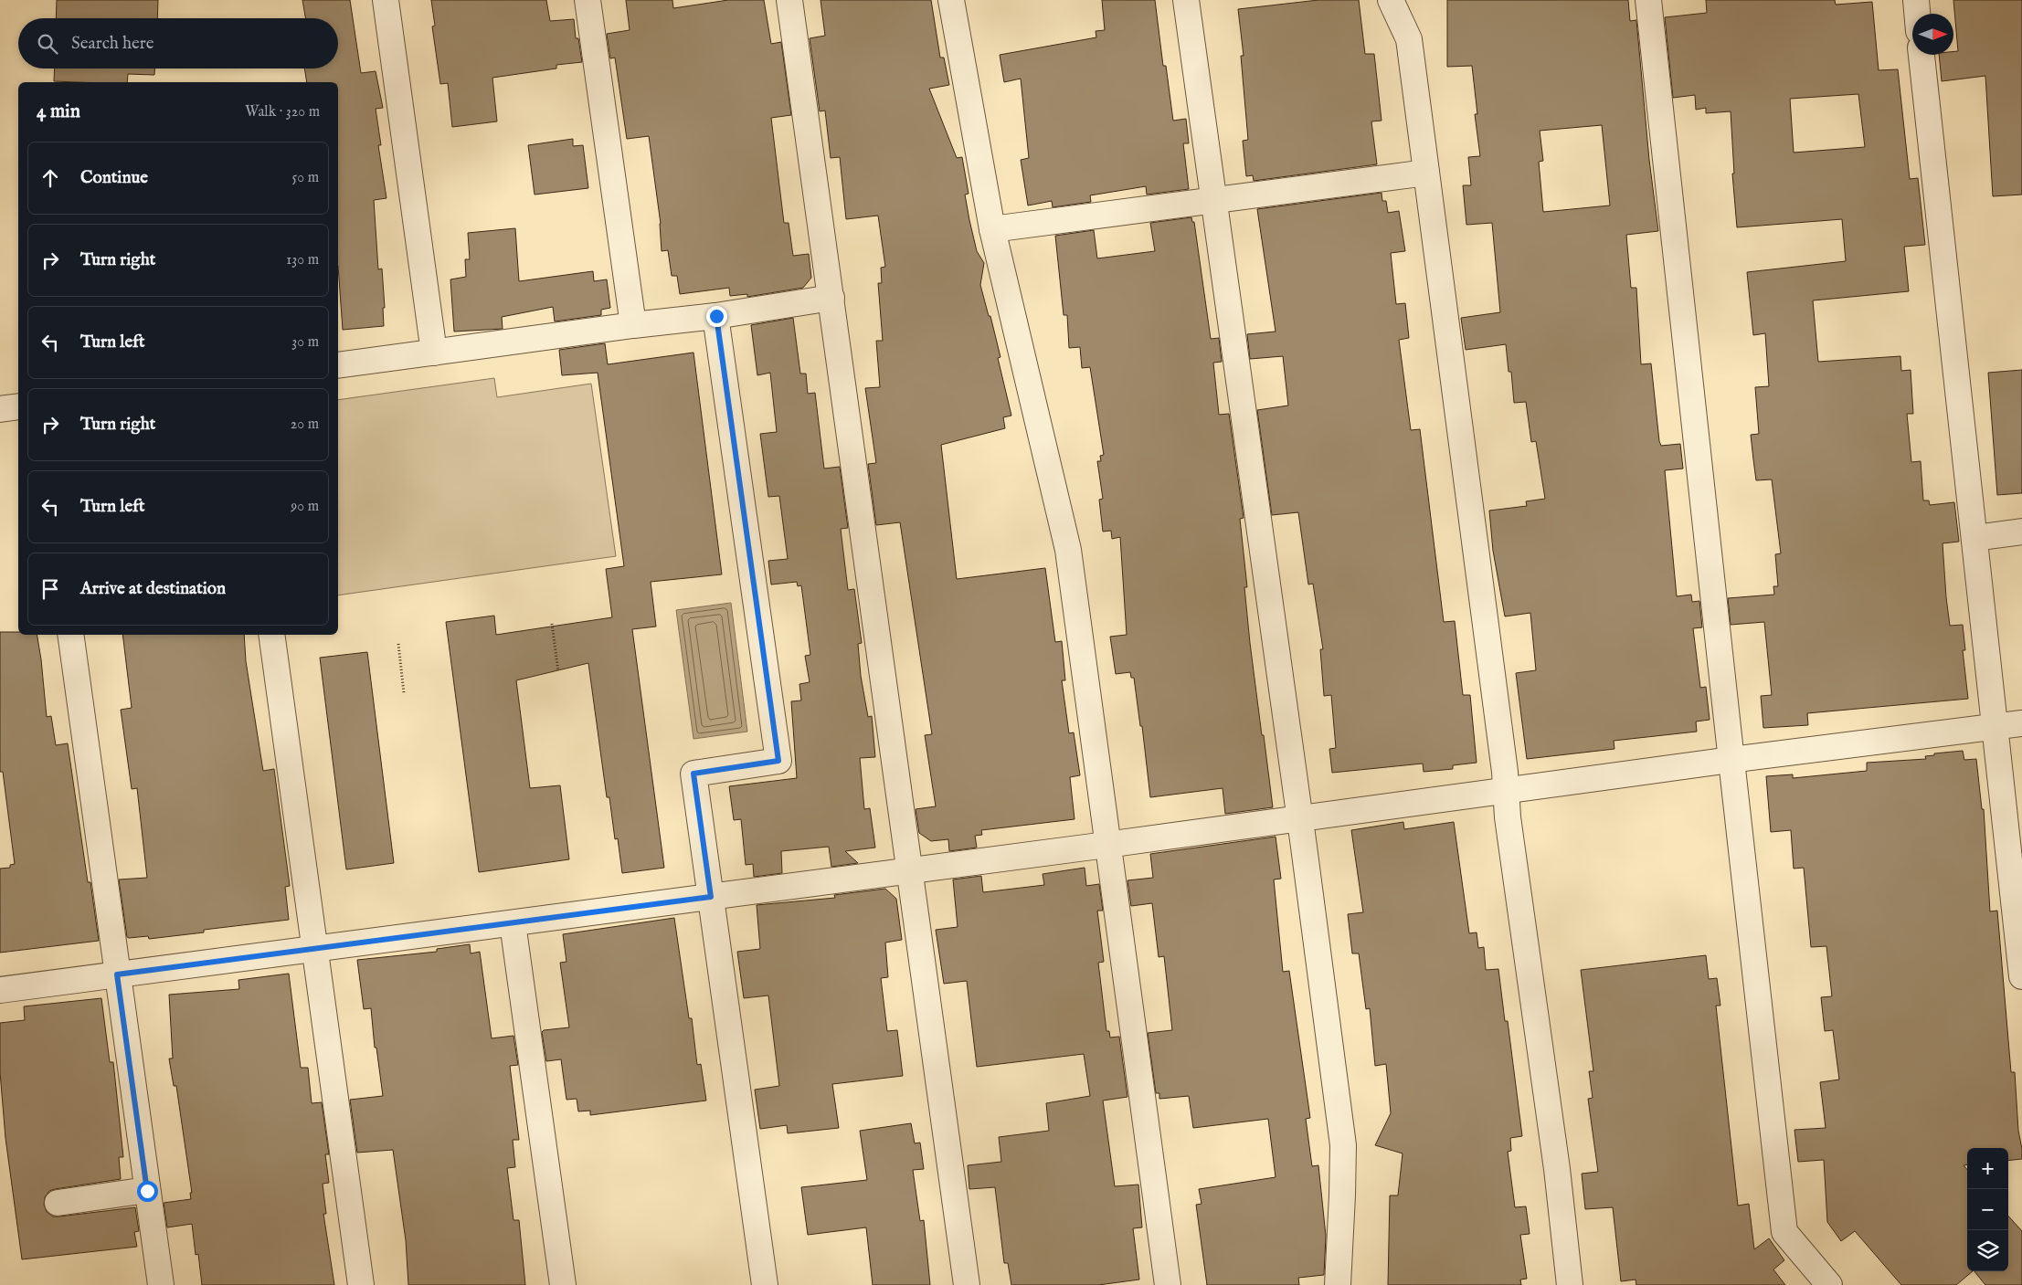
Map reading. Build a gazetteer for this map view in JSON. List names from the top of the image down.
{
  "north": "right",
  "page": {
    "search": "Search here",
    "heading": ["4 min", "Walk · 320 m"],
    "list": [
      ["Continue", "50 m"],
      ["Turn right", "130 m"],
      ["Turn left", "30 m"],
      ["Turn right", "20 m"],
      ["Turn left", "90 m"],
      "Arrive at destination"
    ],
    "map_buttons": ["+", "−"]
  }
}
